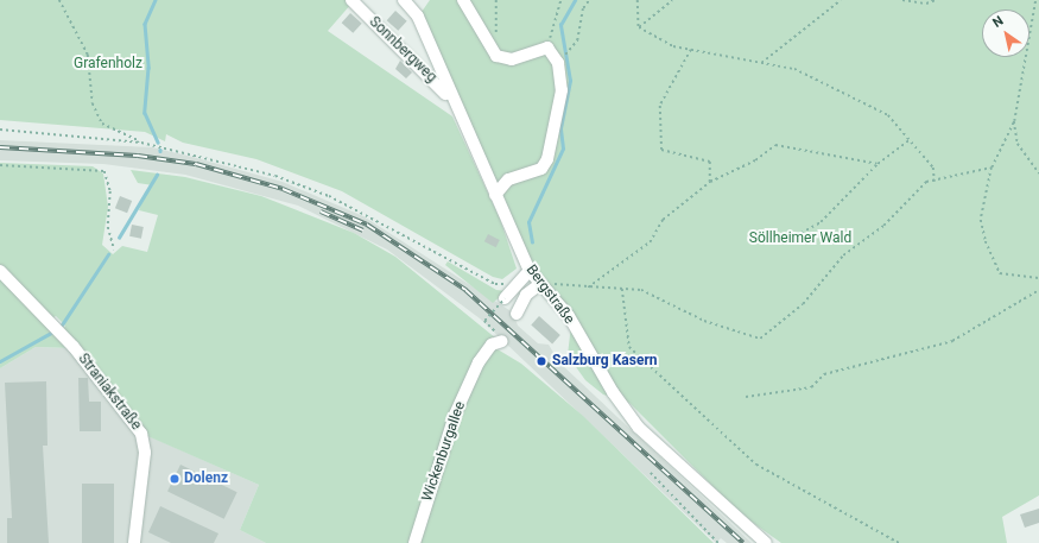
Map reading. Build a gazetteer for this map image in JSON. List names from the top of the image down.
{
  "streets": {
    "street": [
      "Sonnbergweg",
      "Bergstraße",
      "Straniakstraße",
      "Wickenburgallee"
    ]
  },
  "crossings": [
    ["Sonnbergweg", "Bergstraße"]
  ],
  "parks": ["Grafenholz", "Söllheimer Wald"],
  "places": ["Salzburg Kasern", "Dolenz"],
  "north": "top left"
}
